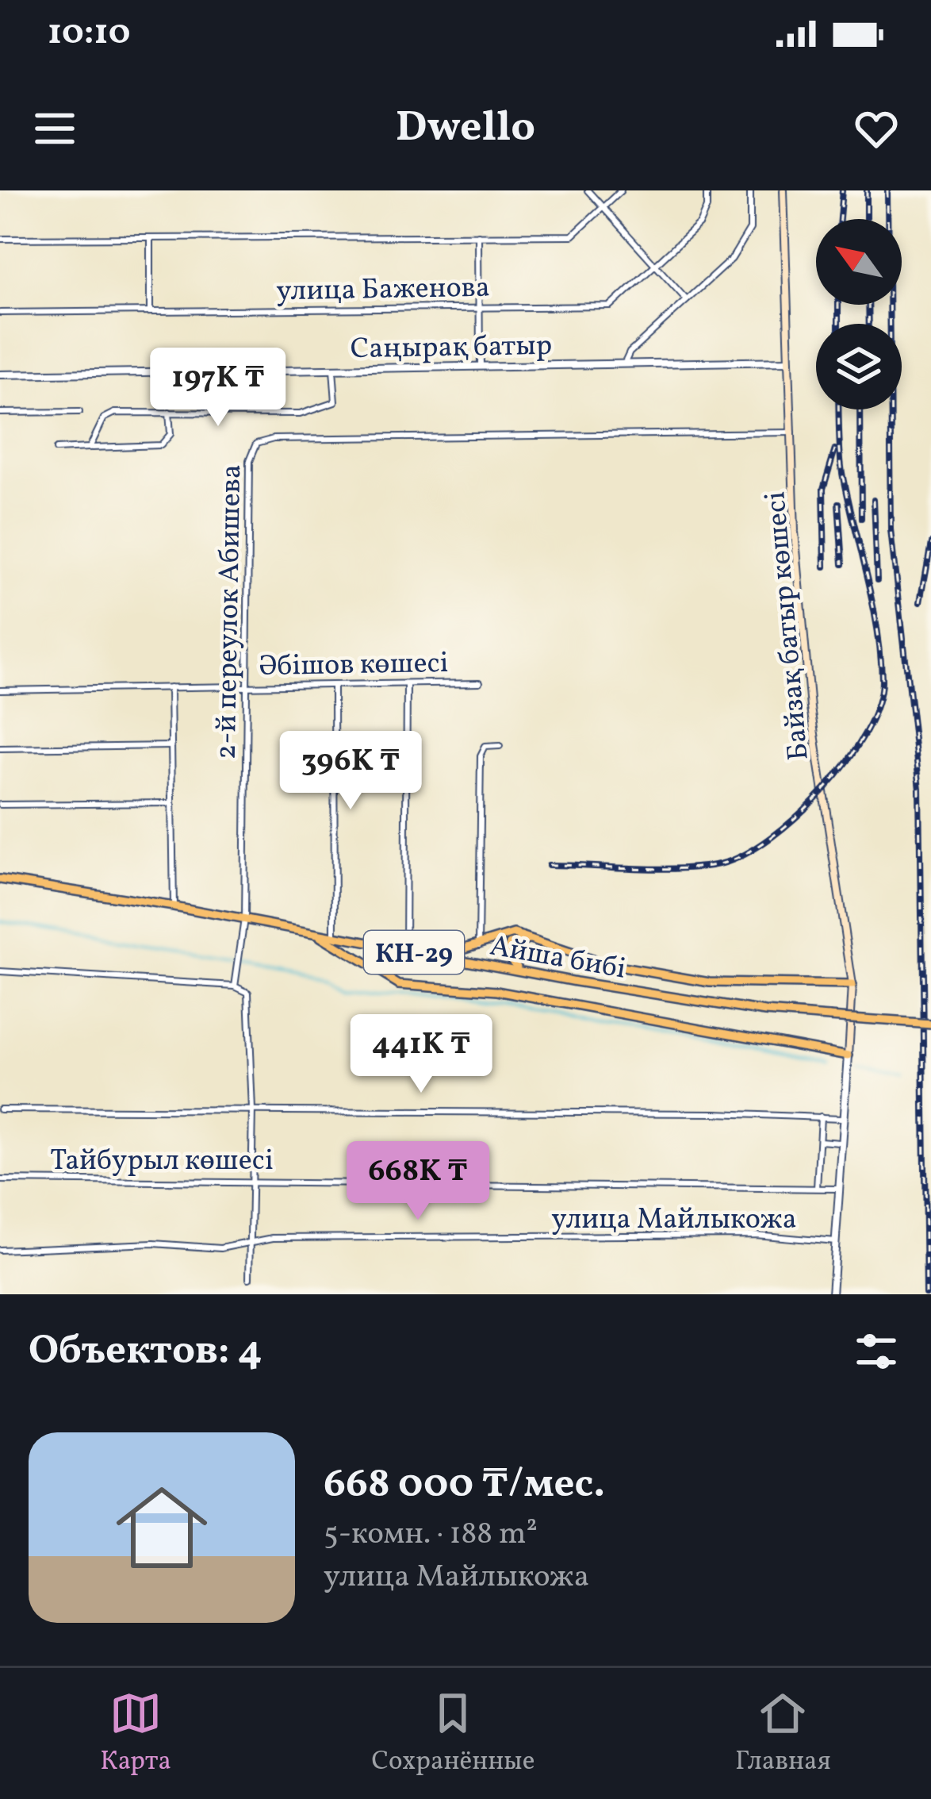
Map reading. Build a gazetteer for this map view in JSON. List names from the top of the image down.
{
  "streets": {
    "main road": ["Байзақ батыр көшесі", "КН-29", "Айша бибі"],
    "street": [
      "улица Баженова",
      "Саңырақ батыр",
      "2-й переулок Абишева",
      "Әбішов көшесі",
      "Тайбурыл көшесі",
      "улица Майлыкожа"
    ]
  },
  "crossings": [
    ["Саңырақ батыр", "Байзақ батыр көшесі"],
    ["2-й переулок Абишева", "Байзақ батыр көшесі"],
    ["2-й переулок Абишева", "Әбішов көшесі"],
    ["2-й переулок Абишева", "Айша бибі"]
  ],
  "north": "top left",
  "page": {
    "status": "10:10",
    "header": "Dwello",
    "price": [
      "197K ₸",
      "396K ₸",
      "441K ₸",
      "668K ₸"
    ],
    "heading": "Объектов: 4",
    "list": [
      {
        "name": "668 000 ₸/мес.",
        "note": "5-комн. · 188 m² · улица Майлыкожа"
      }
    ],
    "tabs": ["Карта", "Сохранённые", "Главная"]
  }
}
